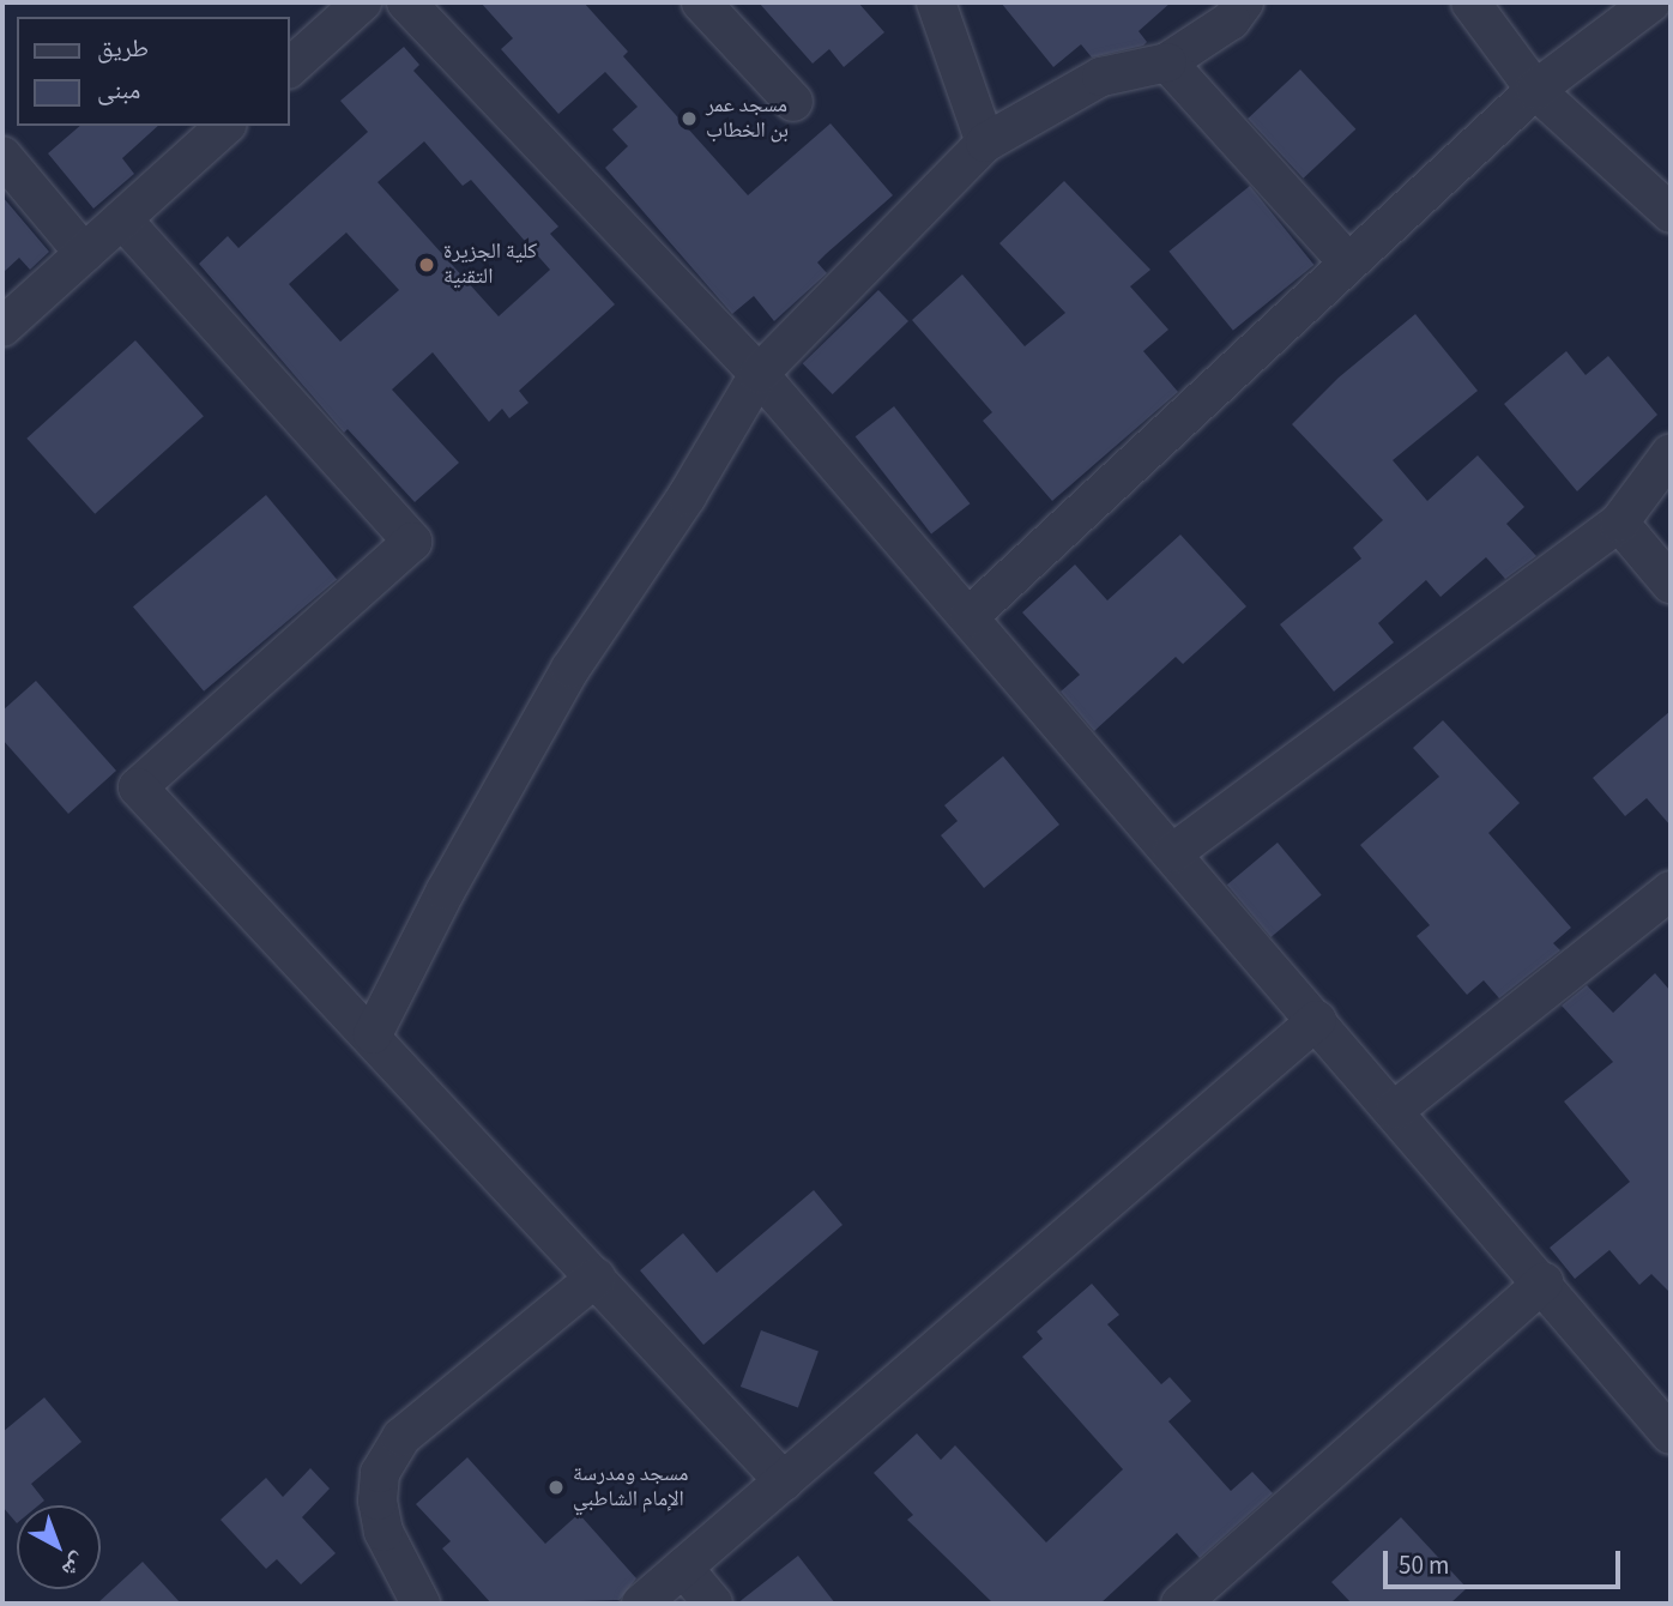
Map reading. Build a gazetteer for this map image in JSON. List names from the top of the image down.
{
  "places": ["مسجد عمر بن الخطاب", "كلية الجزيرة التقنية", "مسجد ومدرسة الإمام الشاطبي"],
  "legend": ["طريق", "مبنى"],
  "scale_bar": "50 m",
  "north": "bottom right"
}
